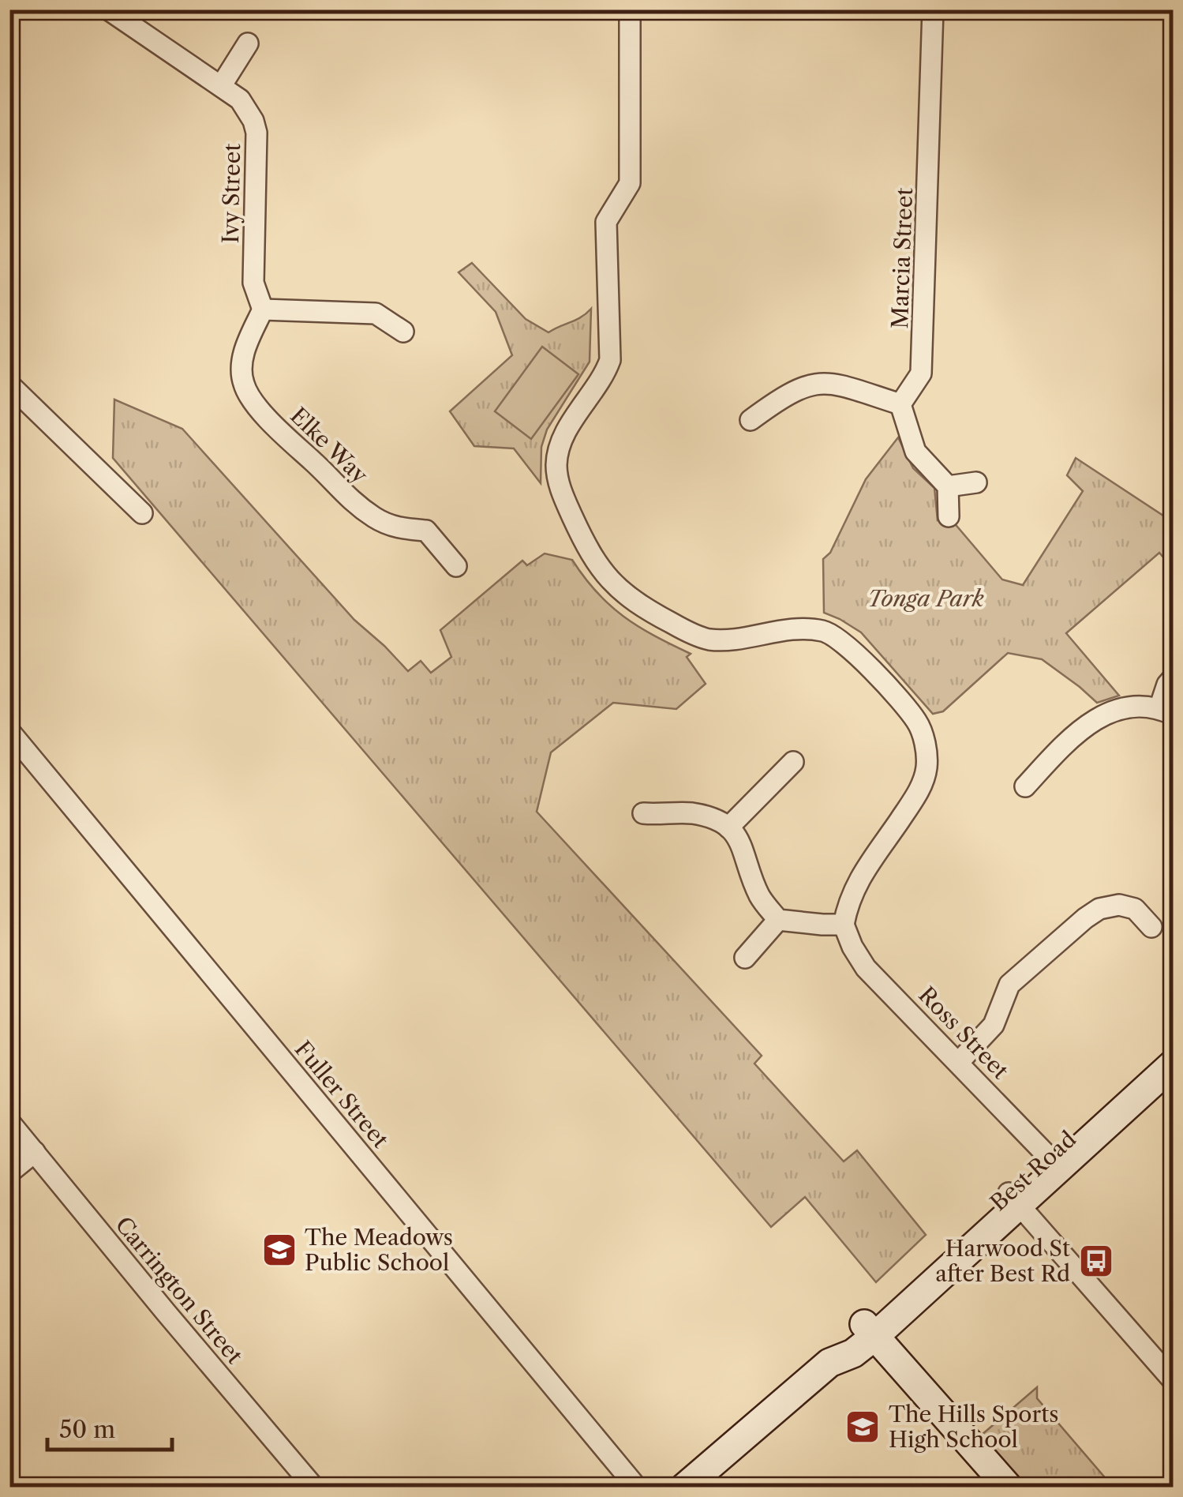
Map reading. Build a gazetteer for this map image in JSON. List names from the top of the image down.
{
  "streets": {
    "main road": ["Best Road"],
    "street": [
      "Ivy Street",
      "Marcia Street",
      "Elke Way",
      "Ross Street",
      "Fuller Street",
      "Carrington Street"
    ]
  },
  "crossings": [
    ["Ivy Street", "Elke Way"],
    ["Ross Street", "Best Road"]
  ],
  "parks": ["Tonga Park"],
  "places": {
    "school or university": ["The Meadows Public School", "The Hills Sports High School"],
    "bus stop": ["Harwood St after Best Rd"]
  },
  "scale_bar": "50 m"
}
